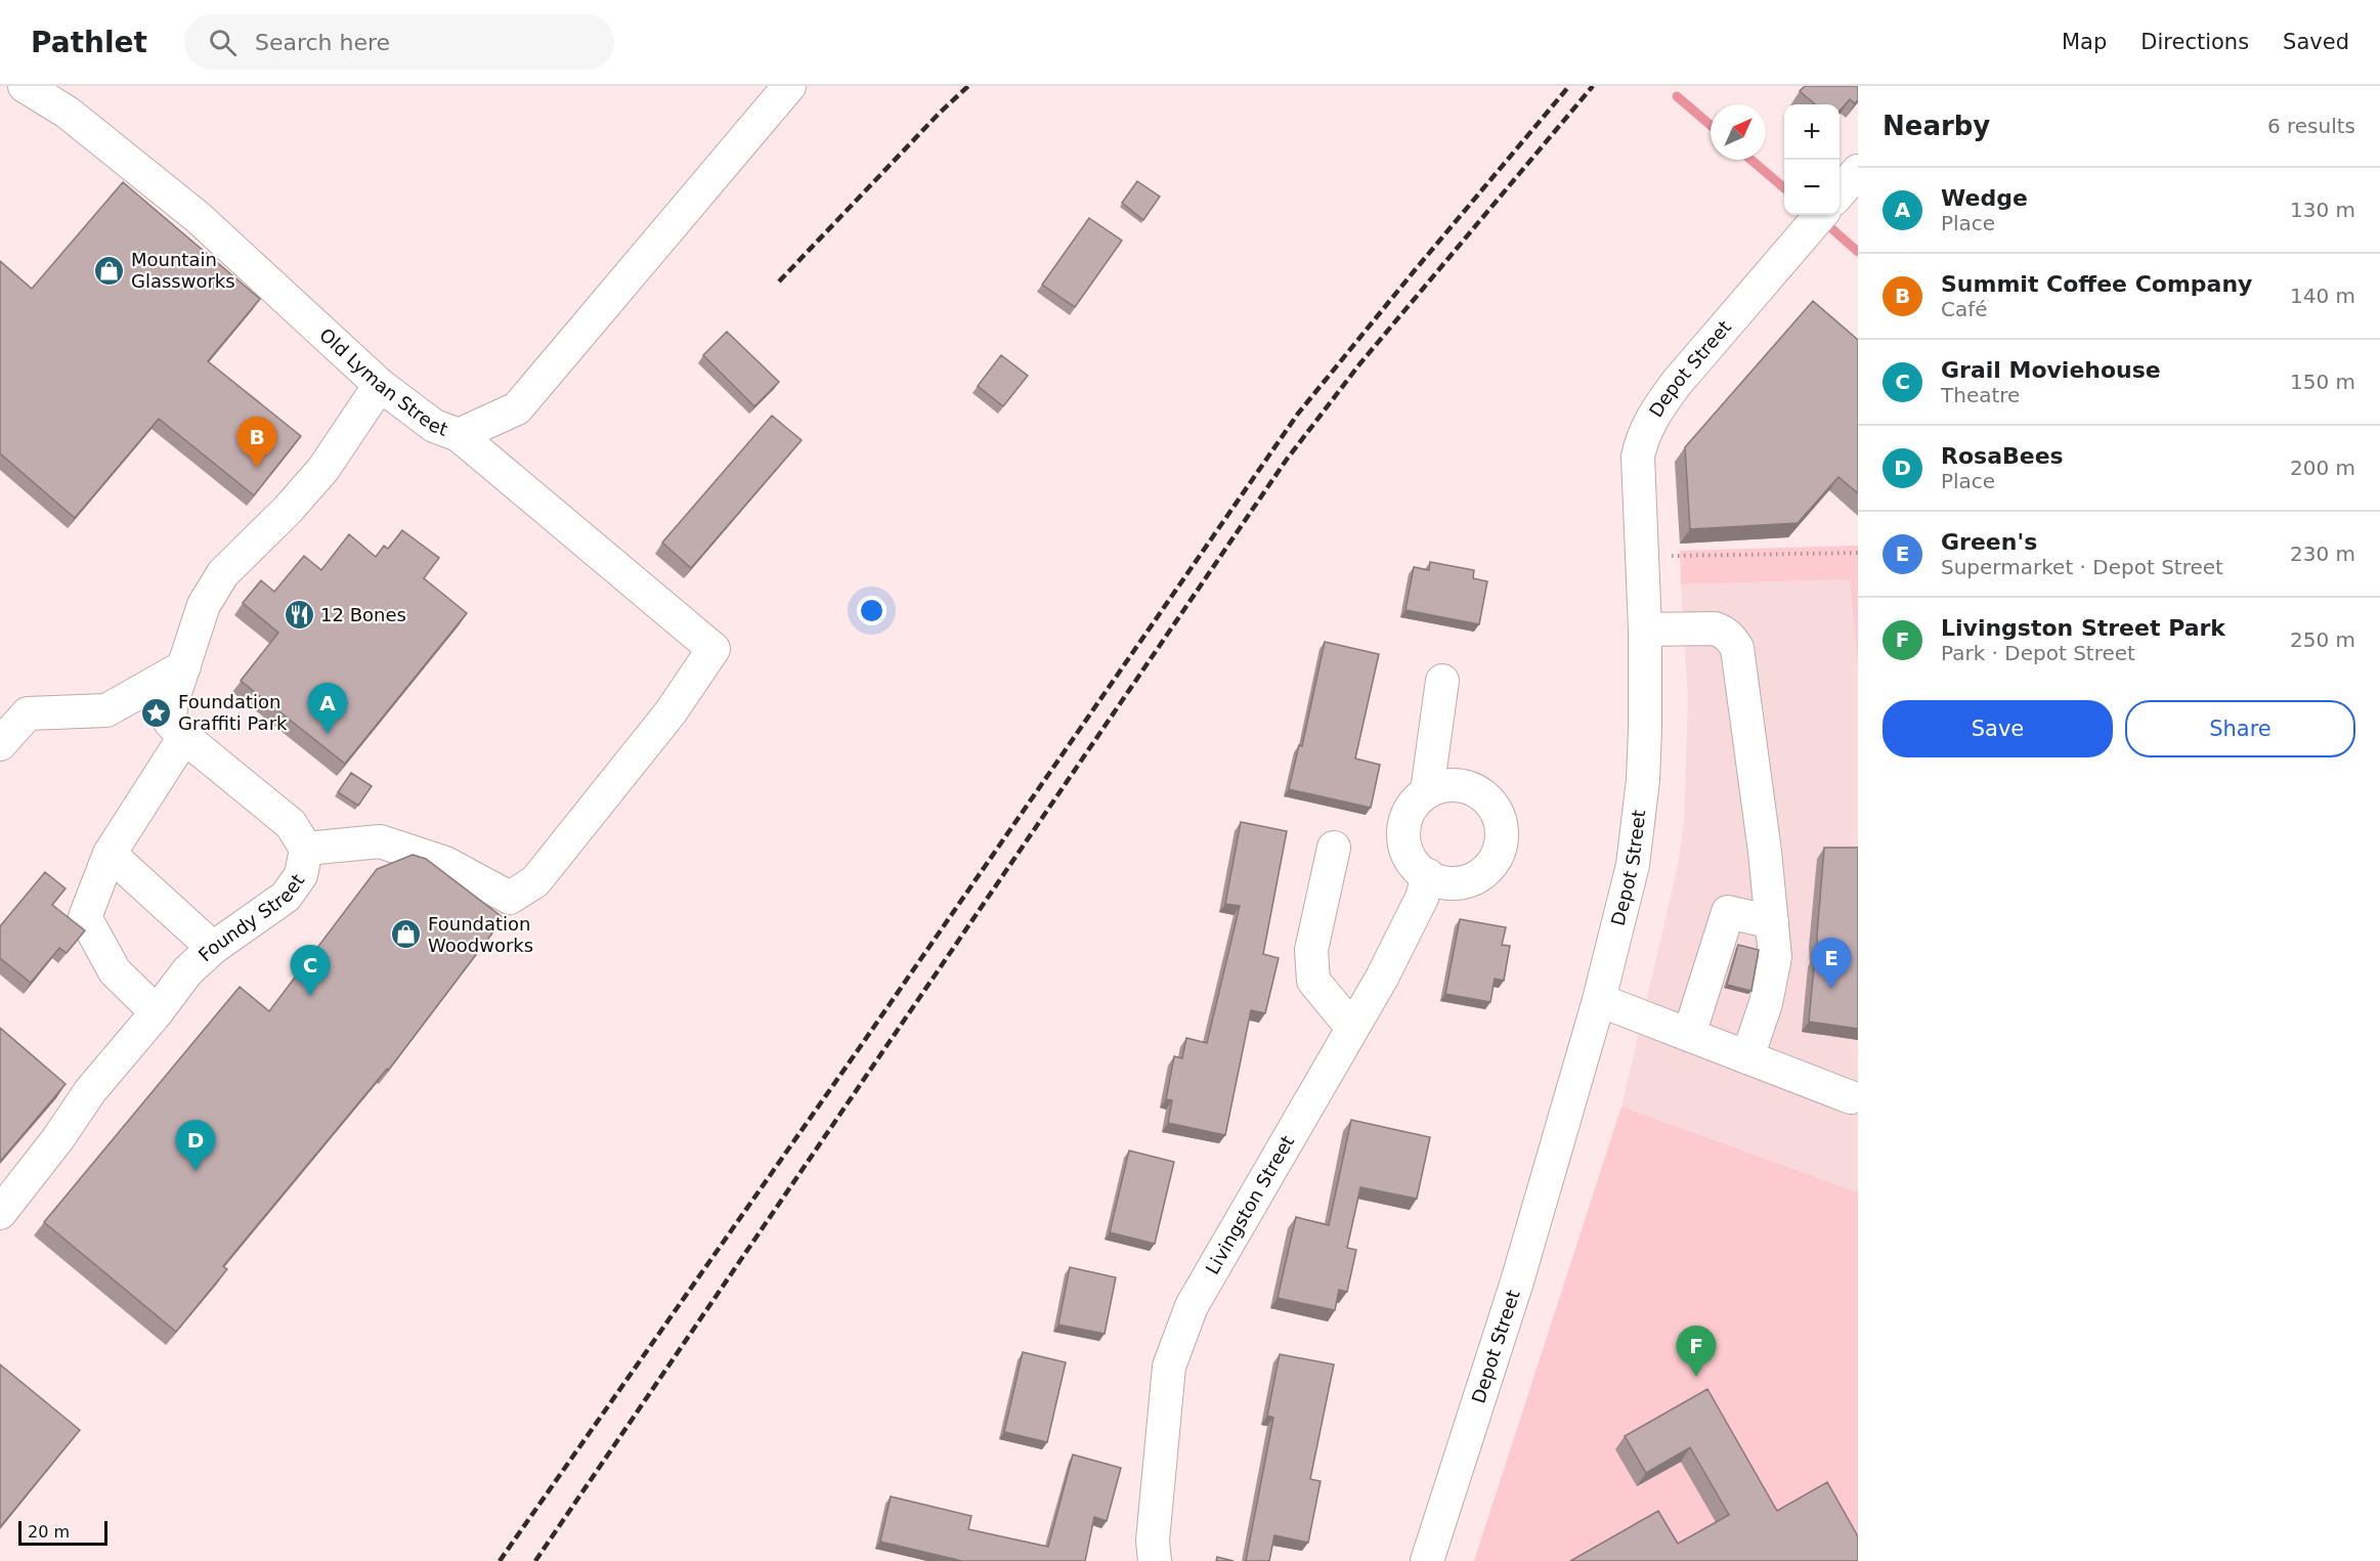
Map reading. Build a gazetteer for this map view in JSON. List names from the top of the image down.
{
  "streets": {
    "street": [
      "Depot Street",
      "Old Lyman Street",
      "Foundy Street",
      "Livingston Street"
    ]
  },
  "crossings": [
    ["Old Lyman Street", "Foundy Street"]
  ],
  "places": {
    "shop": ["Mountain Glassworks", "Foundation Woodworks"],
    "restaurant": ["12 Bones"],
    "place": ["Foundation Graffiti Park"]
  },
  "scale_bar": "20 m",
  "north": "top right",
  "page": {
    "header": "Pathlet",
    "search": "Search here",
    "nav": ["Map", "Directions", "Saved"],
    "heading": ["Nearby", "6 results"],
    "map_buttons": ["+", "−"],
    "list": [
      {
        "mark": "A",
        "name": "Wedge",
        "note": "Place",
        "value": "130 m"
      },
      {
        "mark": "B",
        "name": "Summit Coffee Company",
        "note": "Café",
        "value": "140 m"
      },
      {
        "mark": "C",
        "name": "Grail Moviehouse",
        "note": "Theatre",
        "value": "150 m"
      },
      {
        "mark": "D",
        "name": "RosaBees",
        "note": "Place",
        "value": "200 m"
      },
      {
        "mark": "E",
        "name": "Green's",
        "note": "Supermarket · Depot Street",
        "value": "230 m"
      },
      {
        "mark": "F",
        "name": "Livingston Street Park",
        "note": "Park · Depot Street",
        "value": "250 m"
      }
    ],
    "pins": [
      "B",
      "A",
      "E",
      "C",
      "D",
      "F"
    ],
    "buttons": ["Save", "Share"],
    "scale": "20 m"
  }
}
